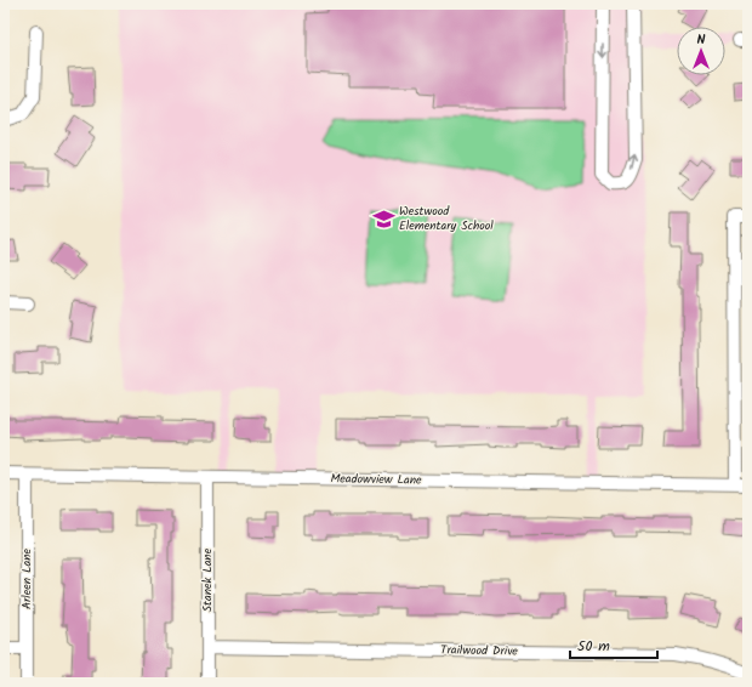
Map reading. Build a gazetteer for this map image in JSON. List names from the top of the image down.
{
  "streets": {
    "street": [
      "Meadowview Lane",
      "Arleen Lane",
      "Stanek Lane",
      "Trailwood Drive"
    ]
  },
  "crossings": [
    ["Meadowview Lane", "Arleen Lane"],
    ["Meadowview Lane", "Stanek Lane"],
    ["Stanek Lane", "Trailwood Drive"]
  ],
  "places": {
    "school or university": ["Westwood Elementary School"]
  },
  "scale_bar": "50 m",
  "north": "top"
}
